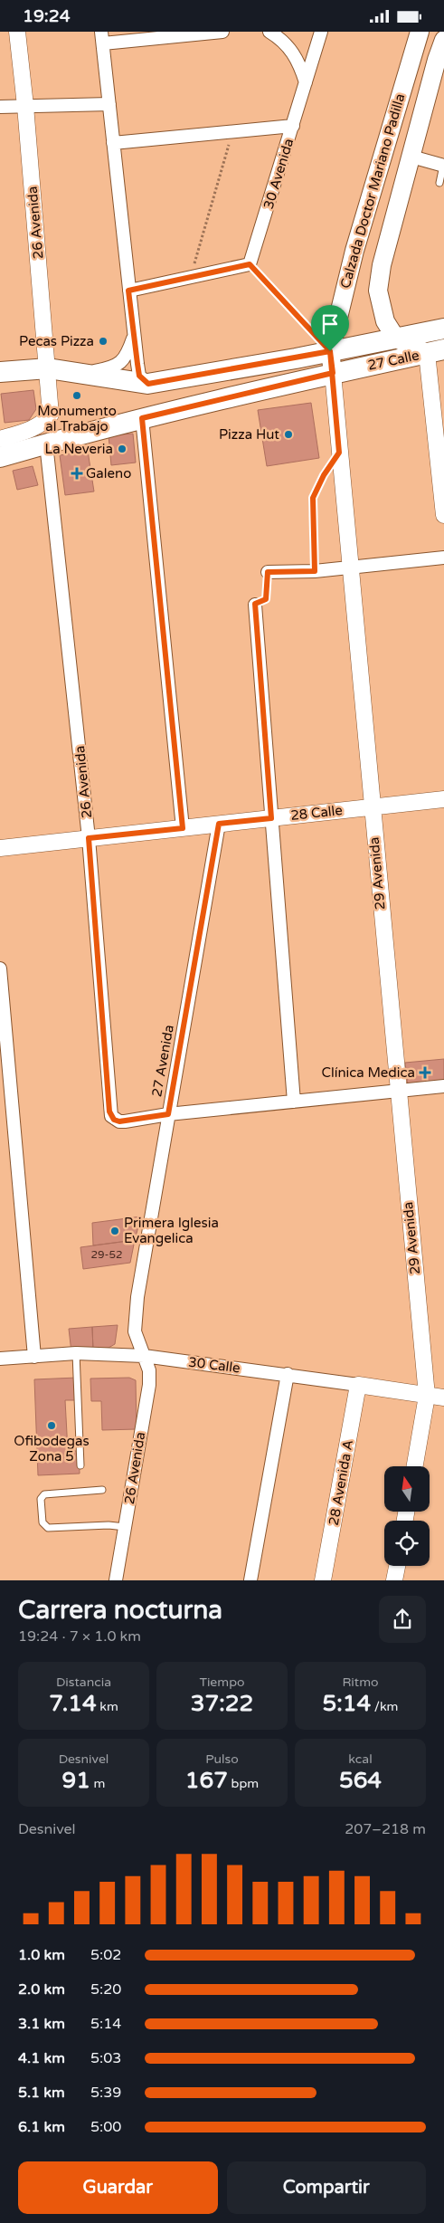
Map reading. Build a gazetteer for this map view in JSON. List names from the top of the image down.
{
  "streets": {
    "main road": ["Calzada Doctor Mariano Padilla", "27 Calle", "29 Avenida"],
    "street": [
      "30 Avenida",
      "26 Avenida",
      "28 Calle",
      "27 Avenida",
      "30 Calle",
      "28 Avenida A"
    ]
  },
  "crossings": [
    ["Calzada Doctor Mariano Padilla", "27 Calle"],
    ["Calzada Doctor Mariano Padilla", "29 Avenida"],
    ["26 Avenida", "27 Calle"],
    ["26 Avenida", "28 Calle"],
    ["26 Avenida", "27 Avenida"],
    ["26 Avenida", "30 Calle"],
    ["27 Calle", "29 Avenida"],
    ["28 Calle", "29 Avenida"],
    ["28 Calle", "27 Avenida"],
    ["29 Avenida", "30 Calle"],
    ["27 Avenida", "30 Calle"],
    ["30 Calle", "28 Avenida A"]
  ],
  "places": {
    "other": [
      "Pecas Pizza",
      "Monumento al Trabajo",
      "Pizza Hut",
      "La Neveria",
      "Primera Iglesia Evangelica",
      "Ofibodegas Zona 5"
    ],
    "health": ["Galeno", "Clínica Medica"]
  },
  "house_numbers": ["29-52"],
  "north": "top",
  "page": {
    "status": "19:24",
    "heading": ["Carrera nocturna", "19:24 · 7 × 1.0 km"],
    "stats": [
      ["Distancia", "7.14 km"],
      ["Tiempo", "37:22"],
      ["Ritmo", "5:14 /km"],
      ["Desnivel", "91 m"],
      ["Pulso", "167 bpm"],
      ["kcal", "564"]
    ],
    "chart": ["Desnivel", "207–218 m"],
    "list": [
      {
        "name": "1.0 km",
        "note": "5:02"
      },
      {
        "name": "2.0 km",
        "note": "5:20"
      },
      {
        "name": "3.1 km",
        "note": "5:14"
      },
      {
        "name": "4.1 km",
        "note": "5:03"
      },
      {
        "name": "5.1 km",
        "note": "5:39"
      },
      {
        "name": "6.1 km",
        "note": "5:00"
      }
    ],
    "buttons": ["Guardar", "Compartir"]
  }
}
